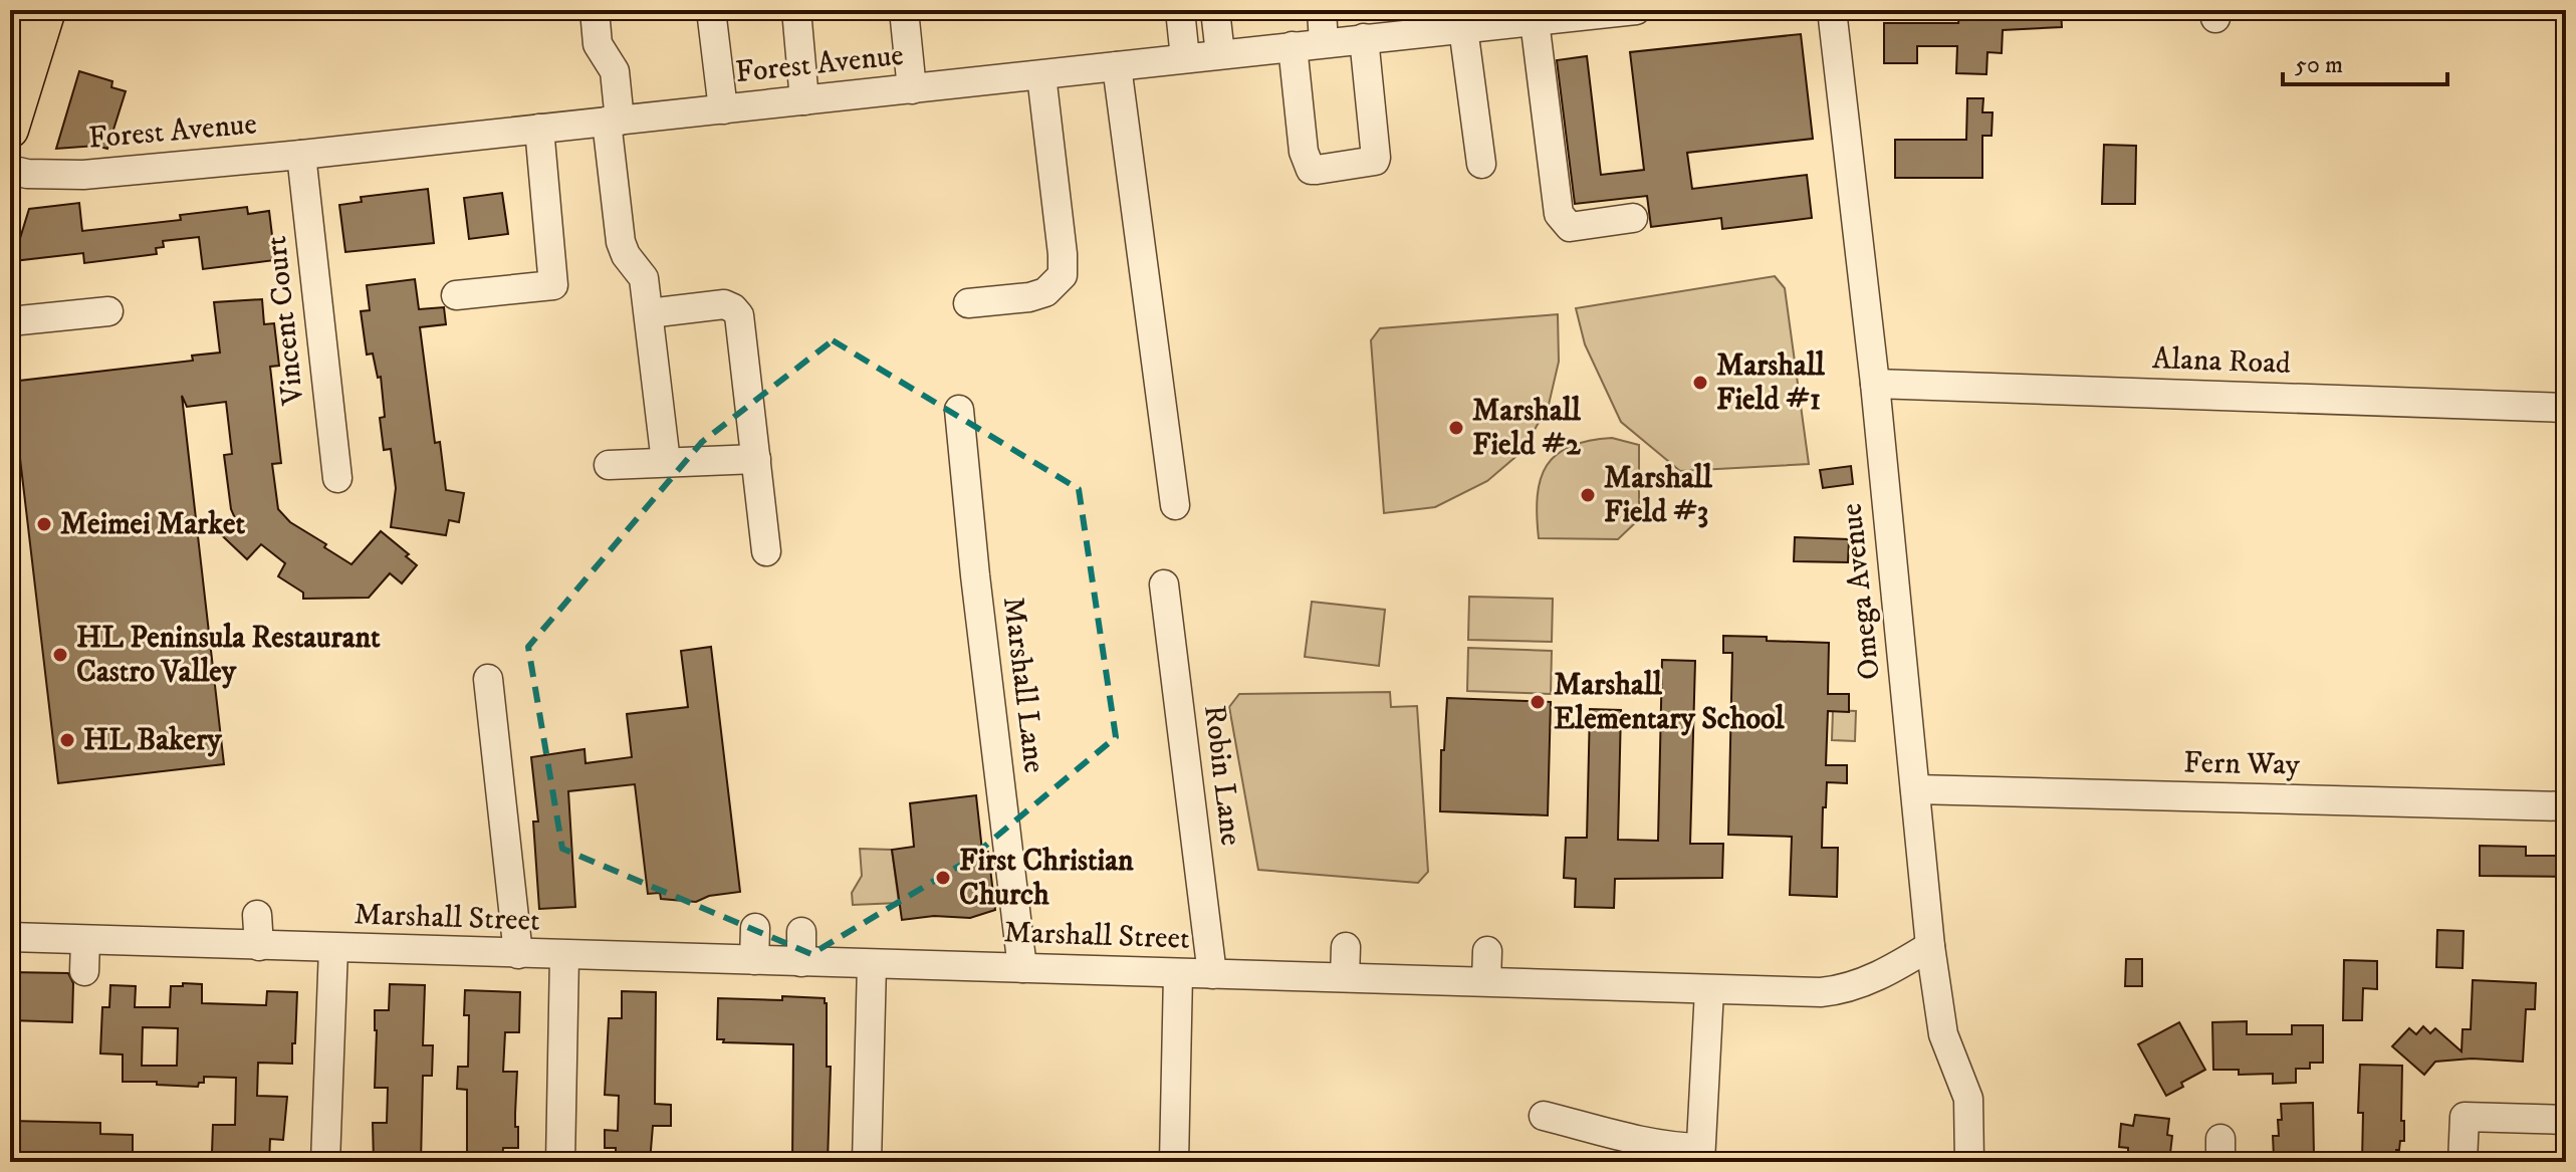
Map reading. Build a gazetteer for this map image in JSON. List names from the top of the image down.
{
  "streets": {
    "street": [
      "Forest Avenue",
      "Vincent Court",
      "Alana Road",
      "Omega Avenue",
      "Marshall Lane",
      "Fern Way",
      "Robin Lane",
      "Marshall Street"
    ]
  },
  "crossings": [
    ["Forest Avenue", "Vincent Court"],
    ["Alana Road", "Omega Avenue"],
    ["Omega Avenue", "Fern Way"],
    ["Omega Avenue", "Marshall Street"],
    ["Marshall Lane", "Marshall Street"],
    ["Robin Lane", "Marshall Street"]
  ],
  "places": [
    "Marshall Field #1",
    "Marshall Field #2",
    "Marshall Field #3",
    "Meimei Market",
    "HL Peninsula Restaurant Castro Valley",
    "Marshall Elementary School",
    "HL Bakery",
    "First Christian Church"
  ],
  "scale_bar": "50 m"
}
